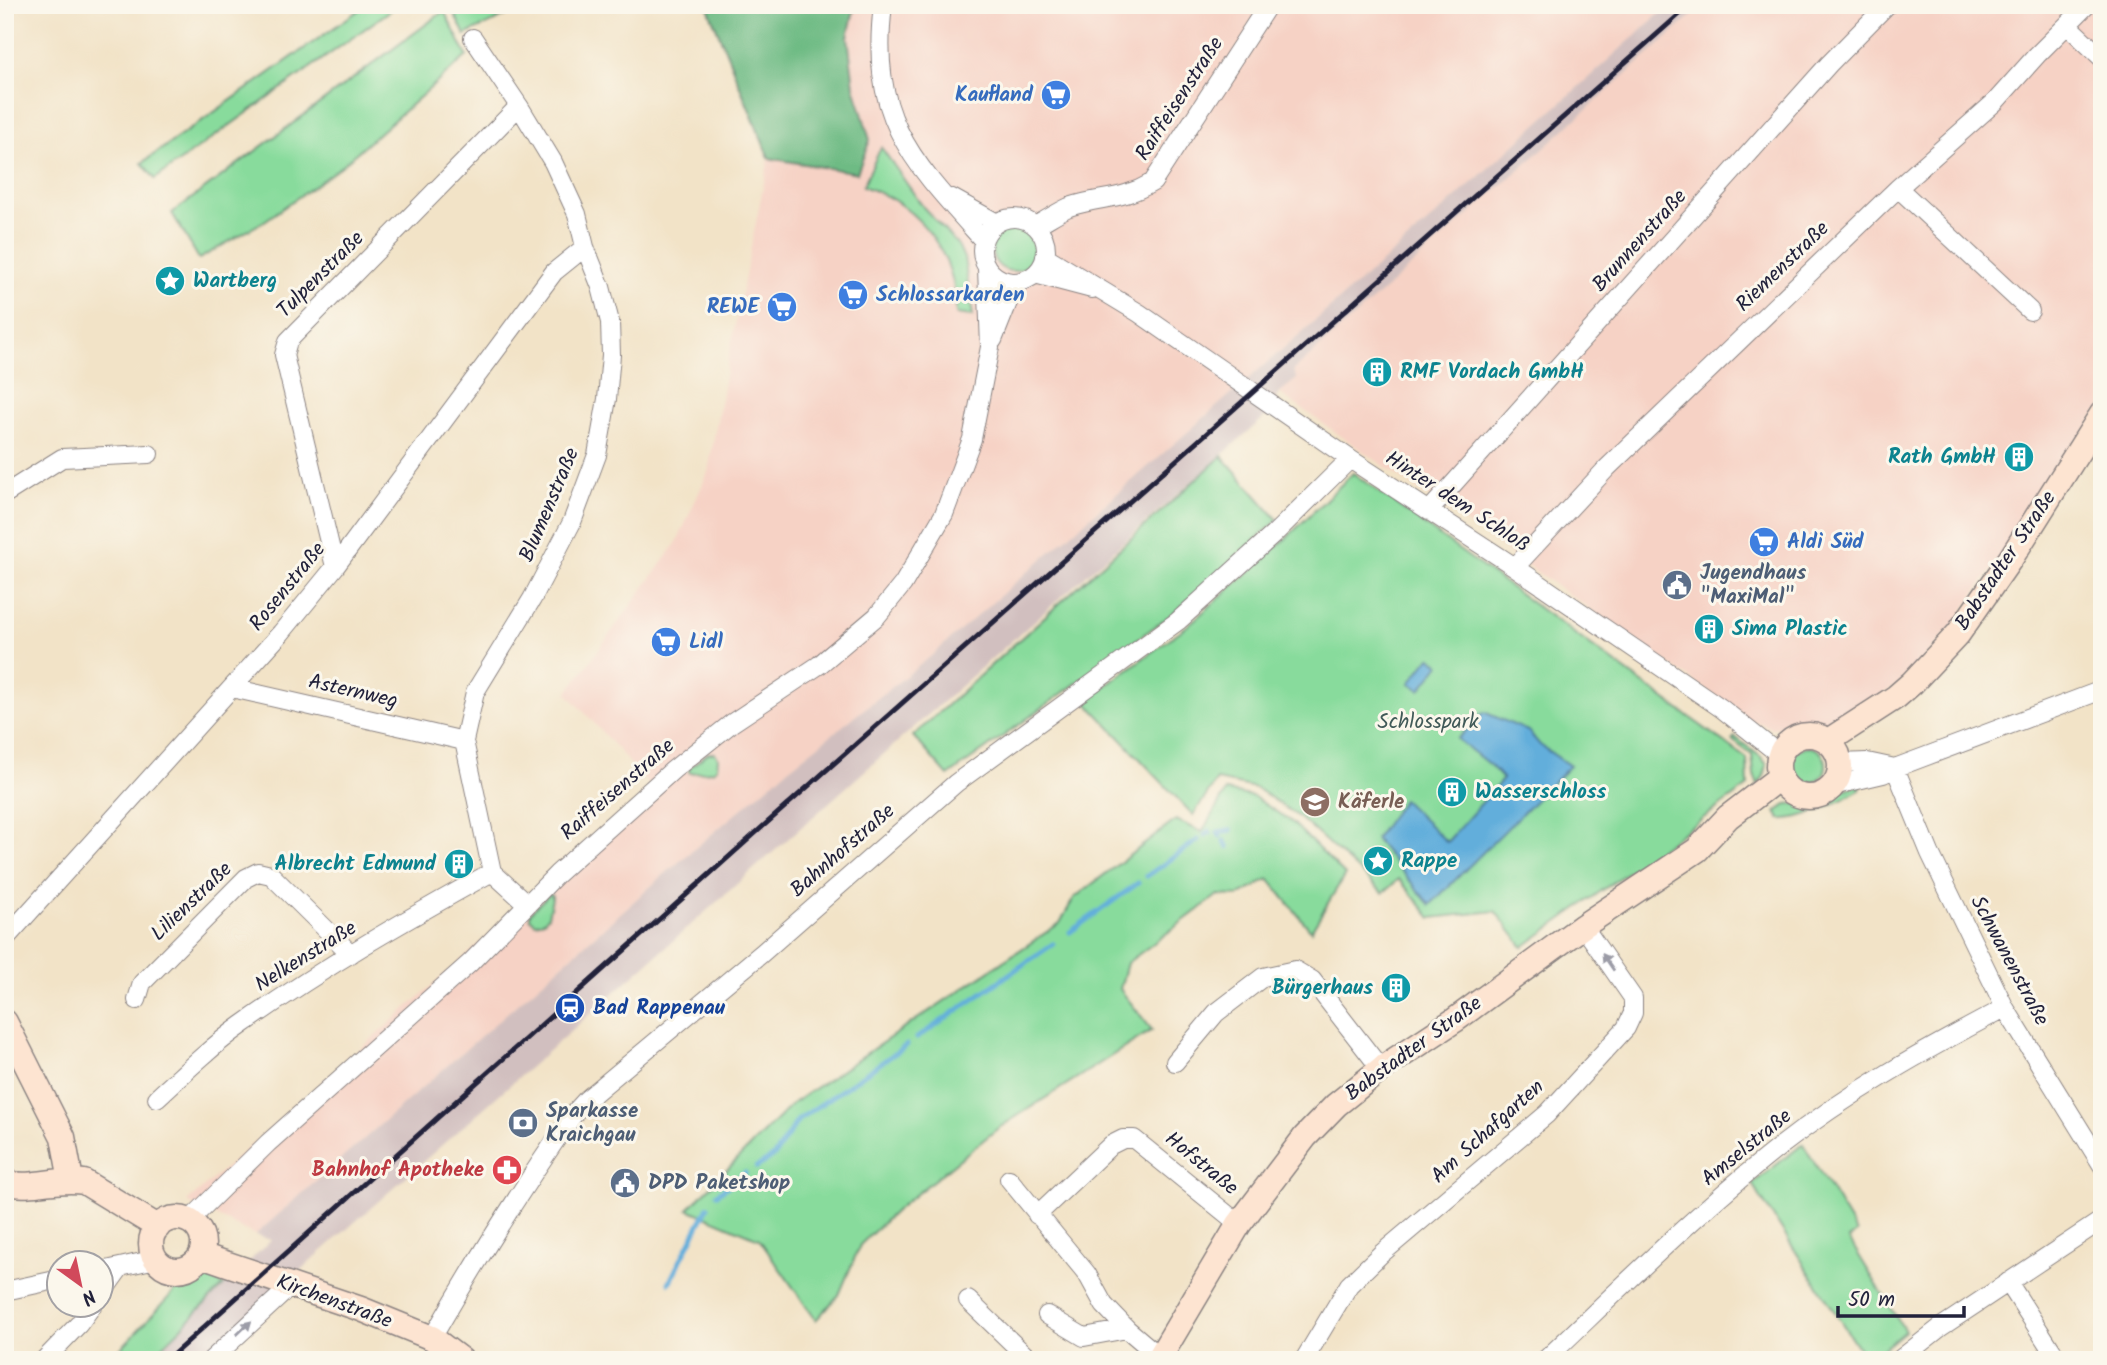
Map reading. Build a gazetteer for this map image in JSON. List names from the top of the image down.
{
  "streets": {
    "street": [
      "Raiffeisenstraße",
      "Brunnenstraße",
      "Riemenstraße",
      "Tulpenstraße",
      "Hinter dem Schloß",
      "Blumenstraße",
      "Babstadter Straße",
      "Rosenstraße",
      "Asternweg",
      "Bahnhofstraße",
      "Lilienstraße",
      "Nelkenstraße",
      "Schwanenstraße",
      "Am Schafgarten",
      "Amselstraße",
      "Hofstraße",
      "Kirchenstraße"
    ]
  },
  "crossings": [
    ["Raiffeisenstraße", "Hinter dem Schloß"],
    ["Raiffeisenstraße", "Kirchenstraße"],
    ["Brunnenstraße", "Hinter dem Schloß"],
    ["Riemenstraße", "Hinter dem Schloß"],
    ["Tulpenstraße", "Blumenstraße"],
    ["Tulpenstraße", "Rosenstraße"],
    ["Hinter dem Schloß", "Babstadter Straße"],
    ["Hinter dem Schloß", "Bahnhofstraße"],
    ["Blumenstraße", "Rosenstraße"],
    ["Blumenstraße", "Asternweg"],
    ["Blumenstraße", "Nelkenstraße"],
    ["Babstadter Straße", "Am Schafgarten"],
    ["Babstadter Straße", "Hofstraße"],
    ["Rosenstraße", "Asternweg"],
    ["Bahnhofstraße", "Kirchenstraße"],
    ["Lilienstraße", "Nelkenstraße"],
    ["Schwanenstraße", "Amselstraße"]
  ],
  "one_way": ["Am Schafgarten"],
  "parks": ["Schlosspark"],
  "places": {
    "supermarket": [
      "Kaufland",
      "Schlossarkarden",
      "REWE",
      "Aldi Süd",
      "Lidl"
    ],
    "place": ["Wartberg", "Rappe"],
    "building": [
      "RMF Vordach GmbH",
      "Rath GmbH",
      "Sima Plastic",
      "Wasserschloss",
      "Albrecht Edmund",
      "Bürgerhaus"
    ],
    "public building": ["Jugendhaus \"MaxiMal\"", "DPD Paketshop"],
    "school or university": ["Käferle"],
    "station": ["Bad Rappenau"],
    "bank": ["Sparkasse Kraichgau"],
    "pharmacy": ["Bahnhof Apotheke"]
  },
  "scale_bar": "50 m",
  "north": "bottom right"
}
